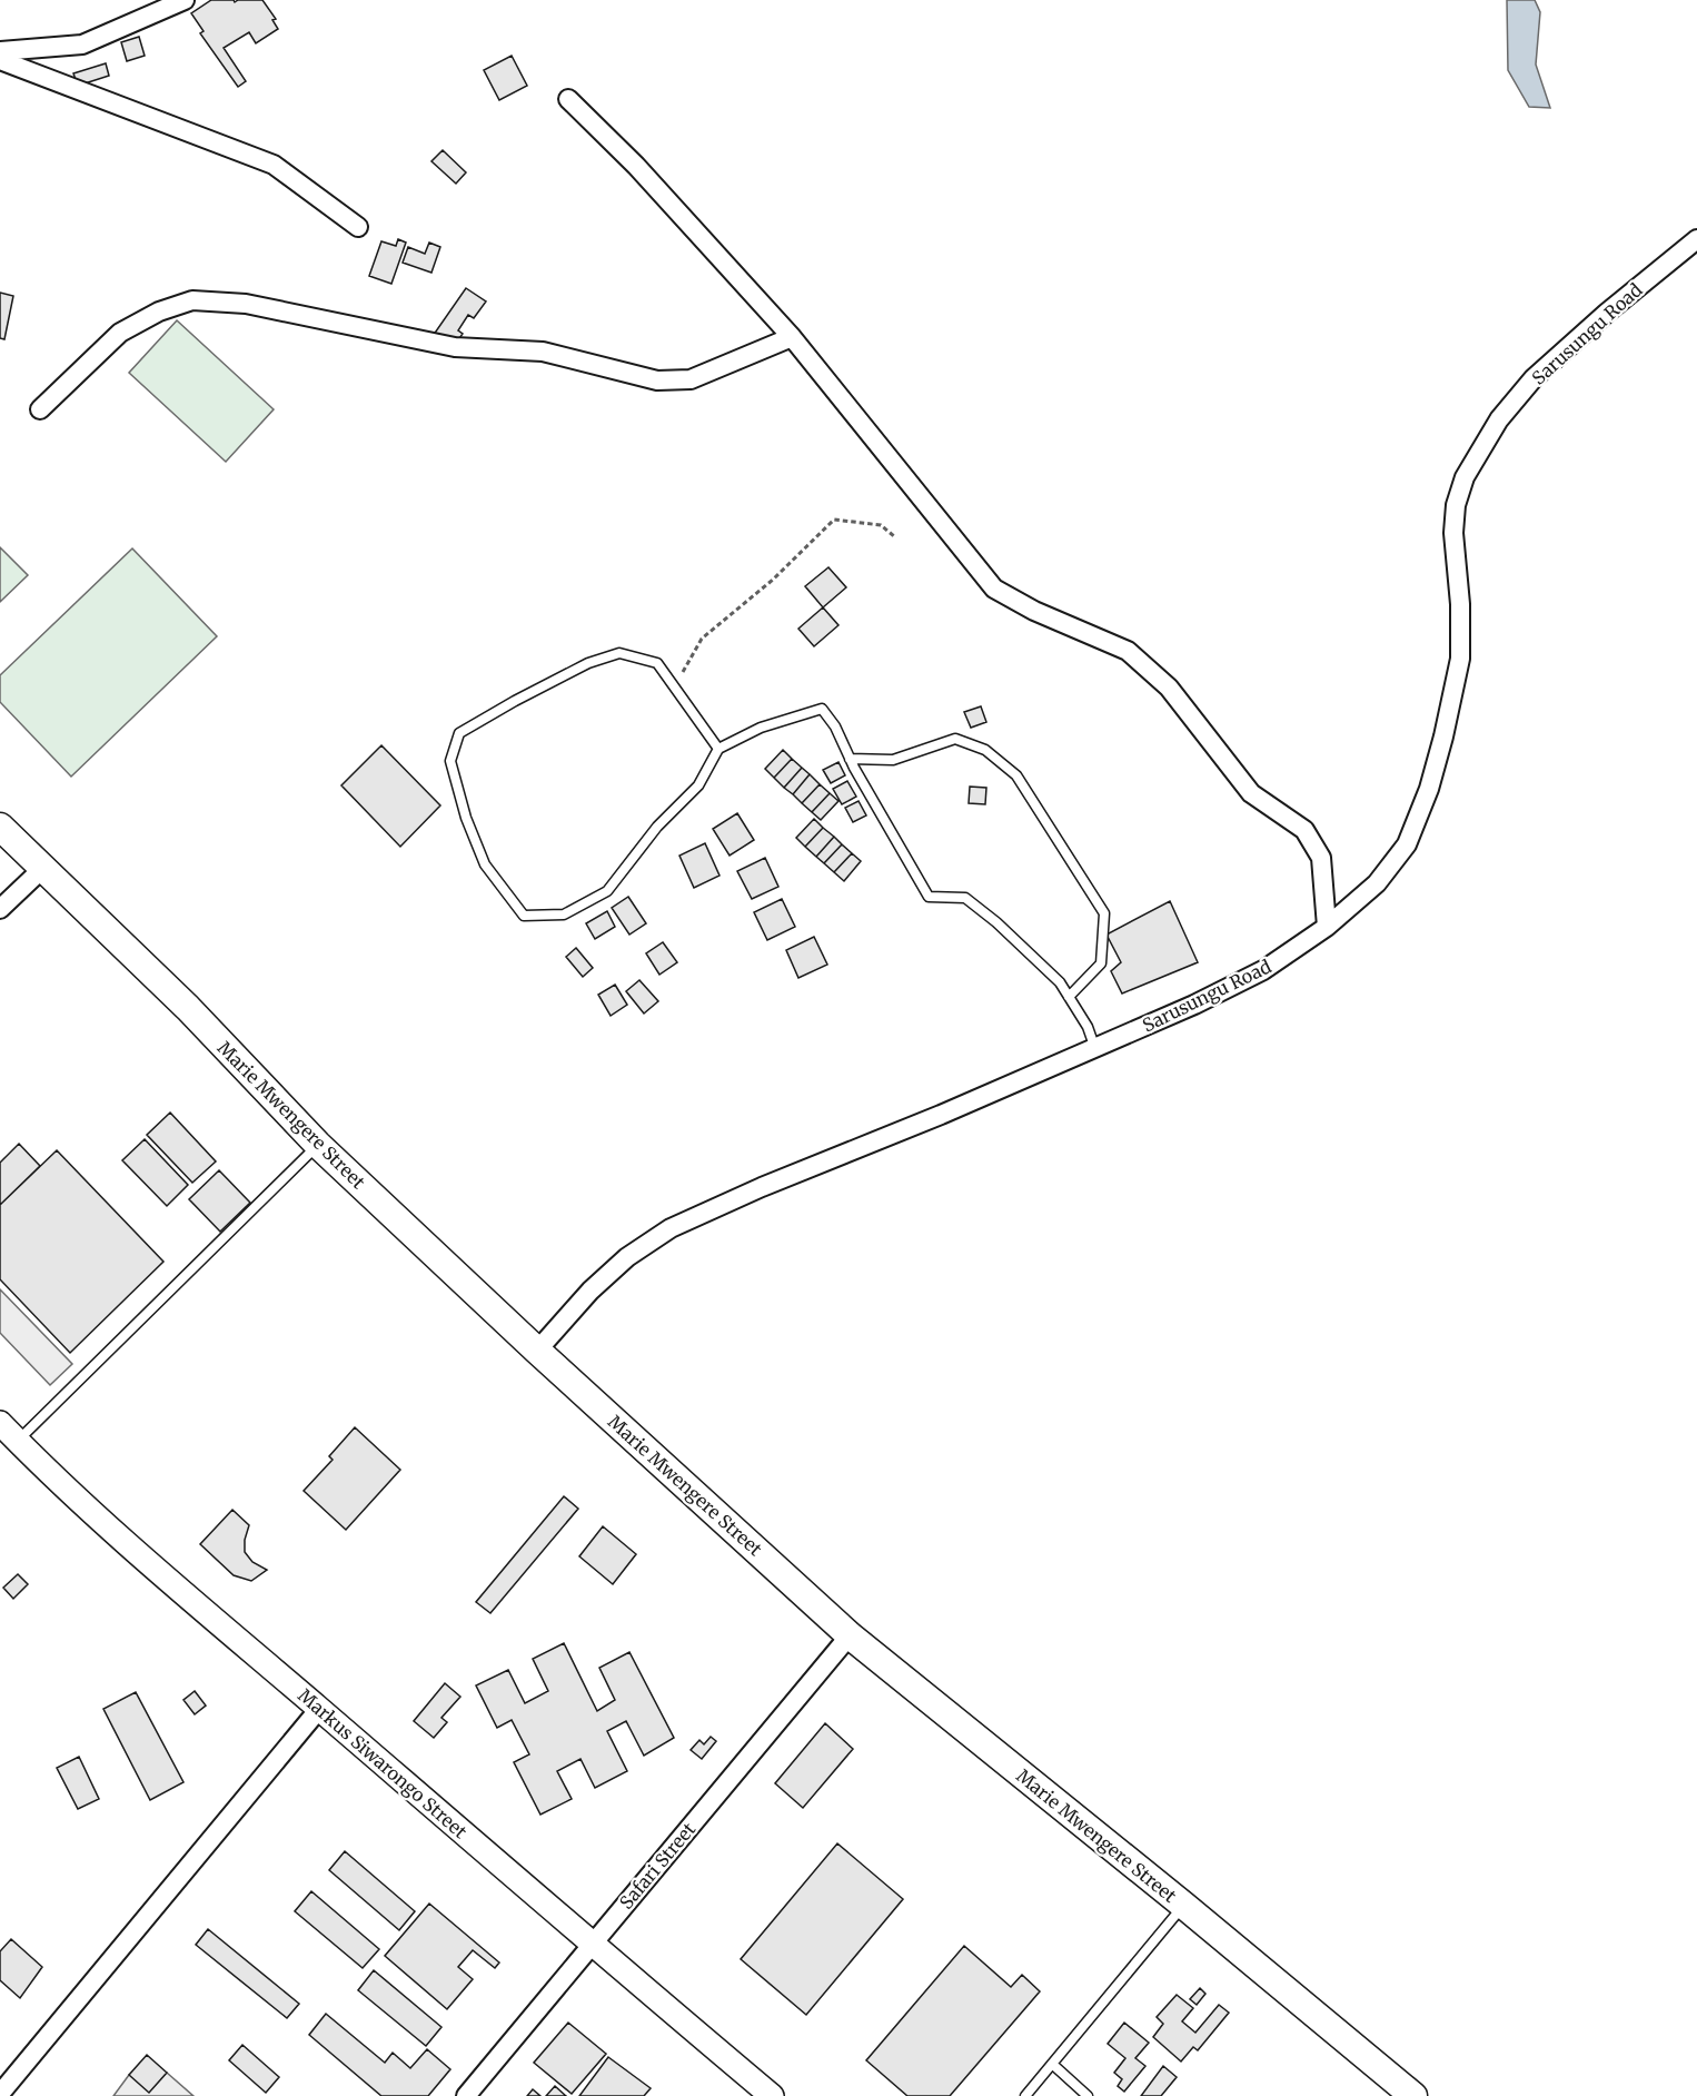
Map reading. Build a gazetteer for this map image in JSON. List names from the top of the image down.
{
  "streets": {
    "main road": ["Marie Mwengere Street"],
    "street": ["Sarusungu Road", "Markus Siwarongo Street", "Safari Street"]
  },
  "crossings": [
    ["Sarusungu Road", "Marie Mwengere Street"],
    ["Marie Mwengere Street", "Safari Street"],
    ["Markus Siwarongo Street", "Safari Street"]
  ]
}
